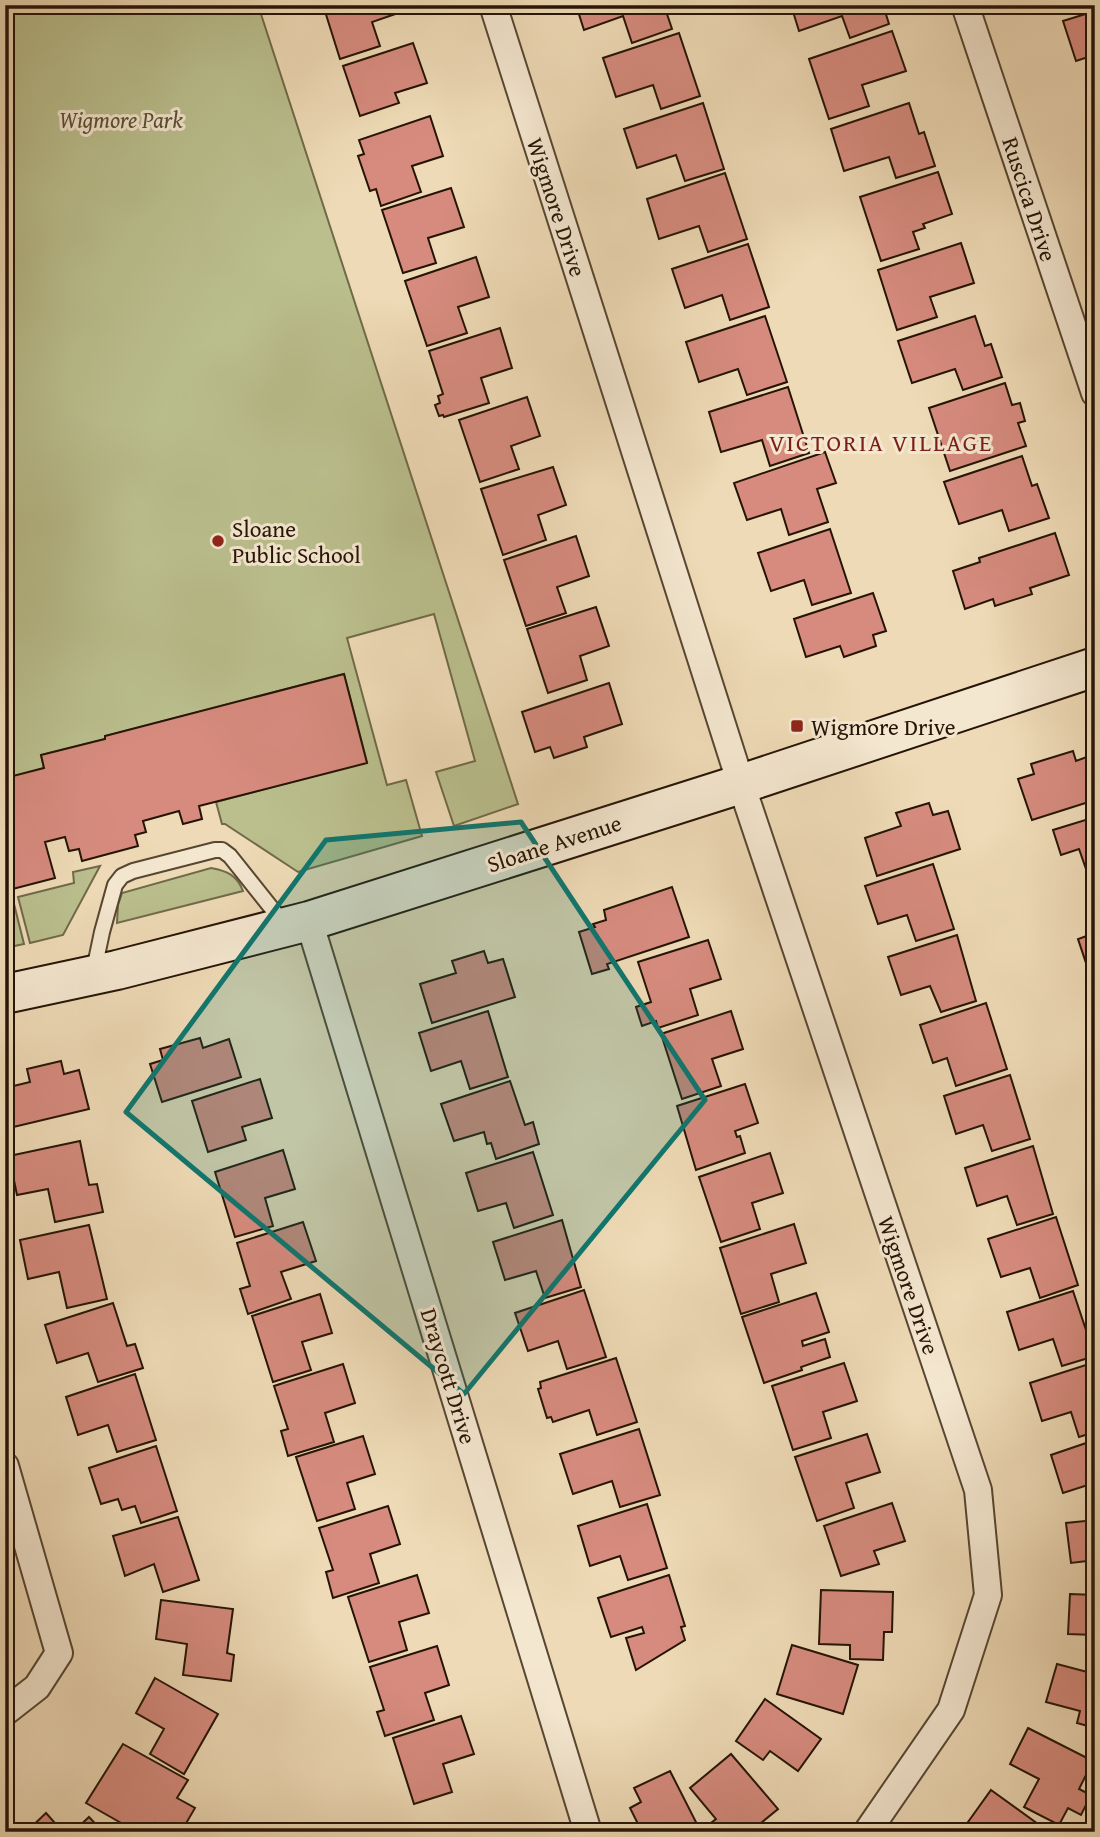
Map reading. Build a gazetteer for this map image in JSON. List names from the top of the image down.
{
  "streets": {
    "street": [
      "Ruscica Drive",
      "Wigmore Drive",
      "Sloane Avenue",
      "Draycott Drive"
    ]
  },
  "crossings": [
    ["Wigmore Drive", "Sloane Avenue"],
    ["Sloane Avenue", "Draycott Drive"]
  ],
  "districts": ["VICTORIA VILLAGE"],
  "parks": ["Wigmore Park"],
  "places": {
    "other": ["Sloane Public School"],
    "transit": ["Wigmore Drive"]
  }
}
